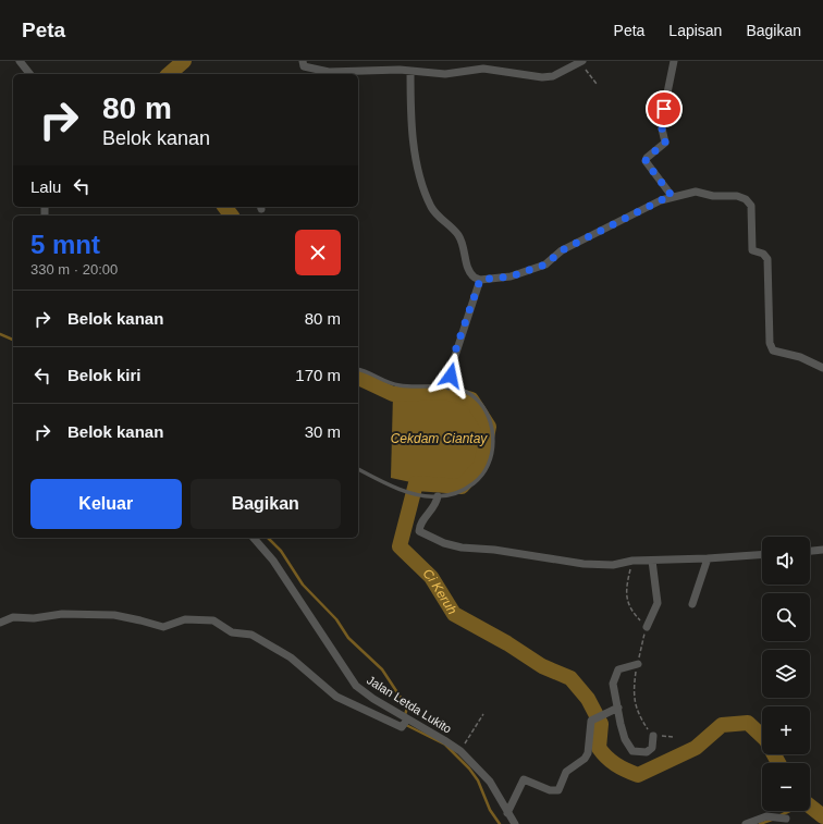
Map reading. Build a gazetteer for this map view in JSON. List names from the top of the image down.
{
  "streets": {
    "street": ["Jalan Letda Lukito"]
  },
  "water": ["Cekdam Ciantay", "Ci Keruh"],
  "page": {
    "header": "Peta",
    "nav": ["Peta", "Lapisan", "Bagikan"],
    "turn": ["80 m", "Belok kanan"],
    "then": "Lalu",
    "heading": ["5 mnt", "330 m · 20:00"],
    "list": [
      {
        "name": "Belok kanan",
        "value": "80 m"
      },
      {
        "name": "Belok kiri",
        "value": "170 m"
      },
      {
        "name": "Belok kanan",
        "value": "30 m"
      }
    ],
    "buttons": ["Keluar", "Bagikan"],
    "map_buttons": ["+", "−"]
  }
}
